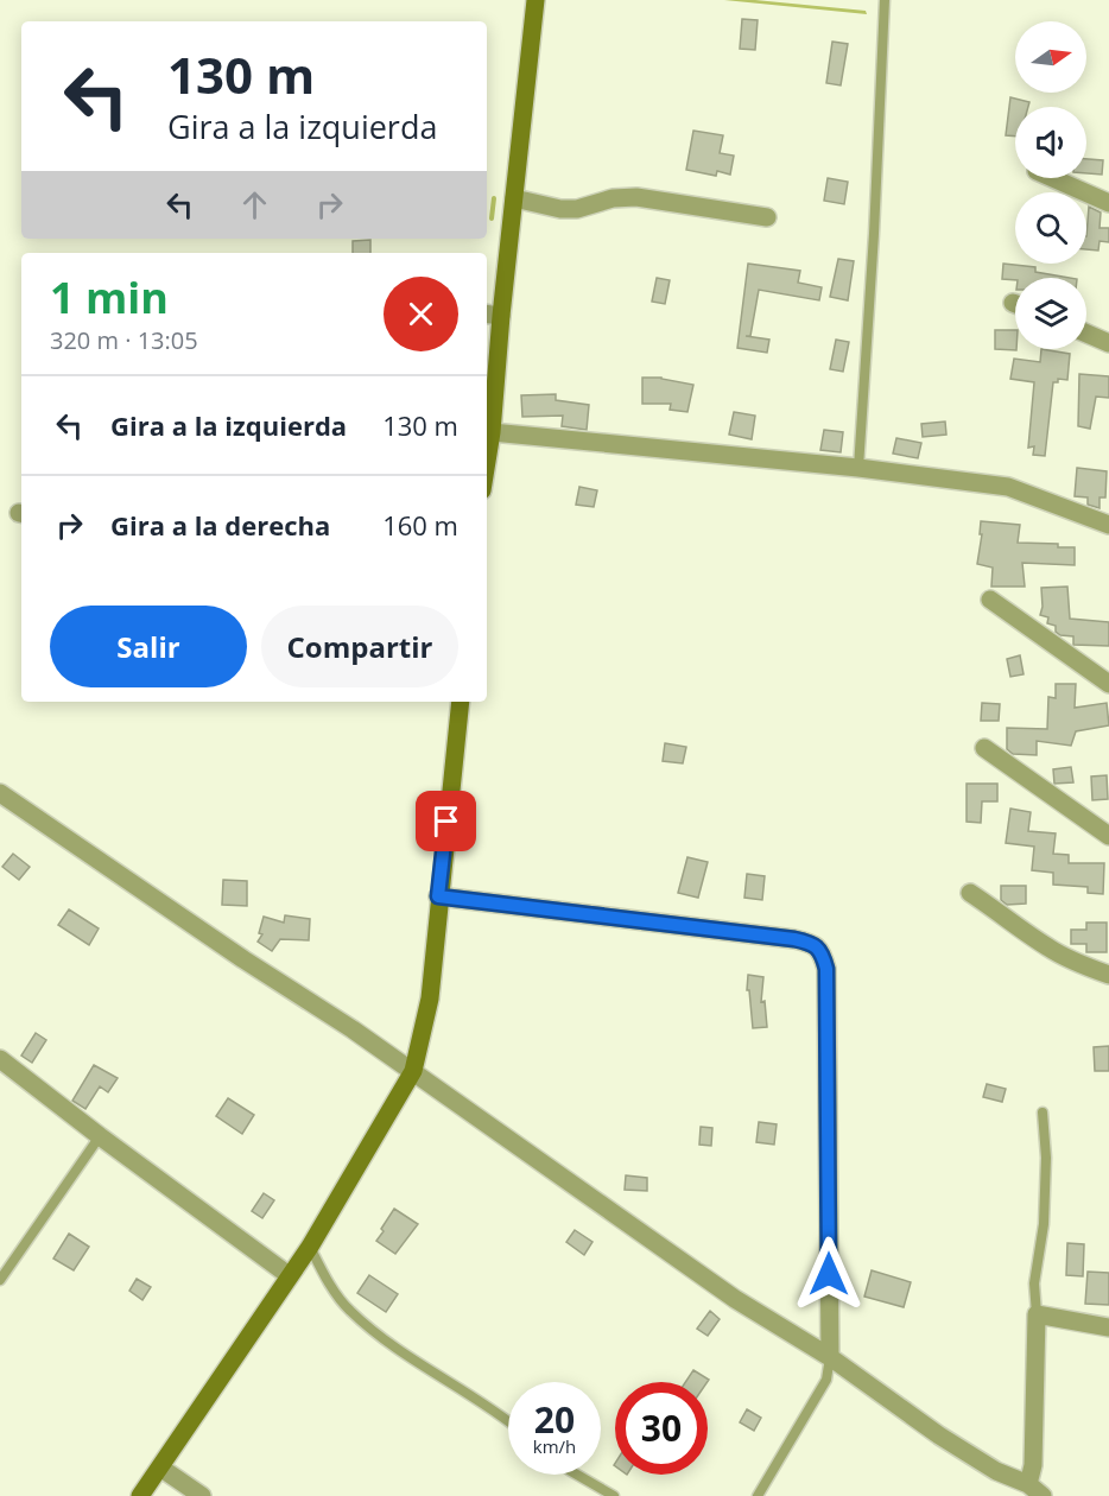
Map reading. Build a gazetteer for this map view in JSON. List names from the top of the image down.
{
  "north": "right",
  "page": {
    "turn": ["130 m", "Gira a la izquierda"],
    "heading": ["1 min", "320 m · 13:05"],
    "list": [
      {
        "name": "Gira a la izquierda",
        "value": "130 m"
      },
      {
        "name": "Gira a la derecha",
        "value": "160 m"
      }
    ],
    "buttons": ["Salir", "Compartir"],
    "speed": "20 km/h",
    "limit": "30"
  }
}
